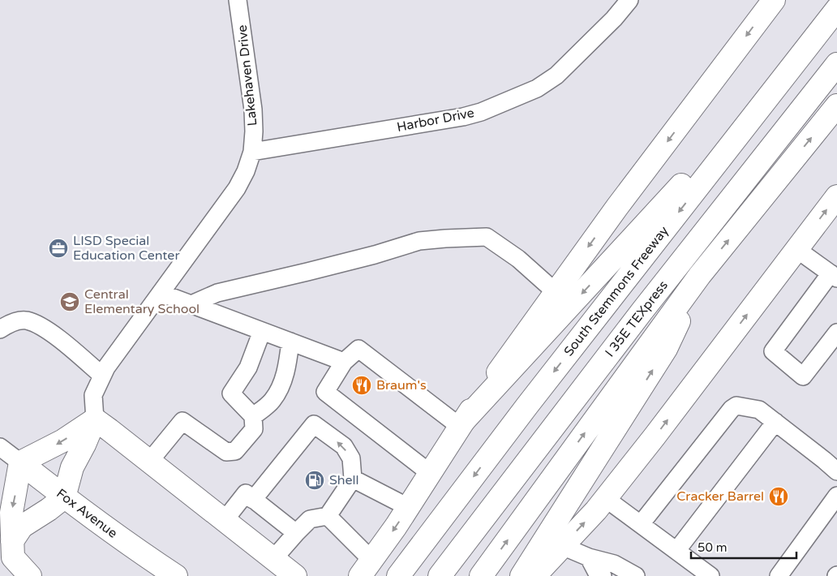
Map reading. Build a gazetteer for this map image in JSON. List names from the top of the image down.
{
  "streets": {
    "main road": ["South Stemmons Freeway", "I 35E TEXpress", "Fox Avenue"],
    "street": ["Lakehaven Drive", "Harbor Drive"]
  },
  "crossings": [
    ["Lakehaven Drive", "Harbor Drive"]
  ],
  "places": {
    "office": ["LISD Special Education Center"],
    "school or university": ["Central Elementary School"],
    "restaurant": ["Braum's", "Cracker Barrel"],
    "fuel station": ["Shell"]
  },
  "scale_bar": "50 m"
}
